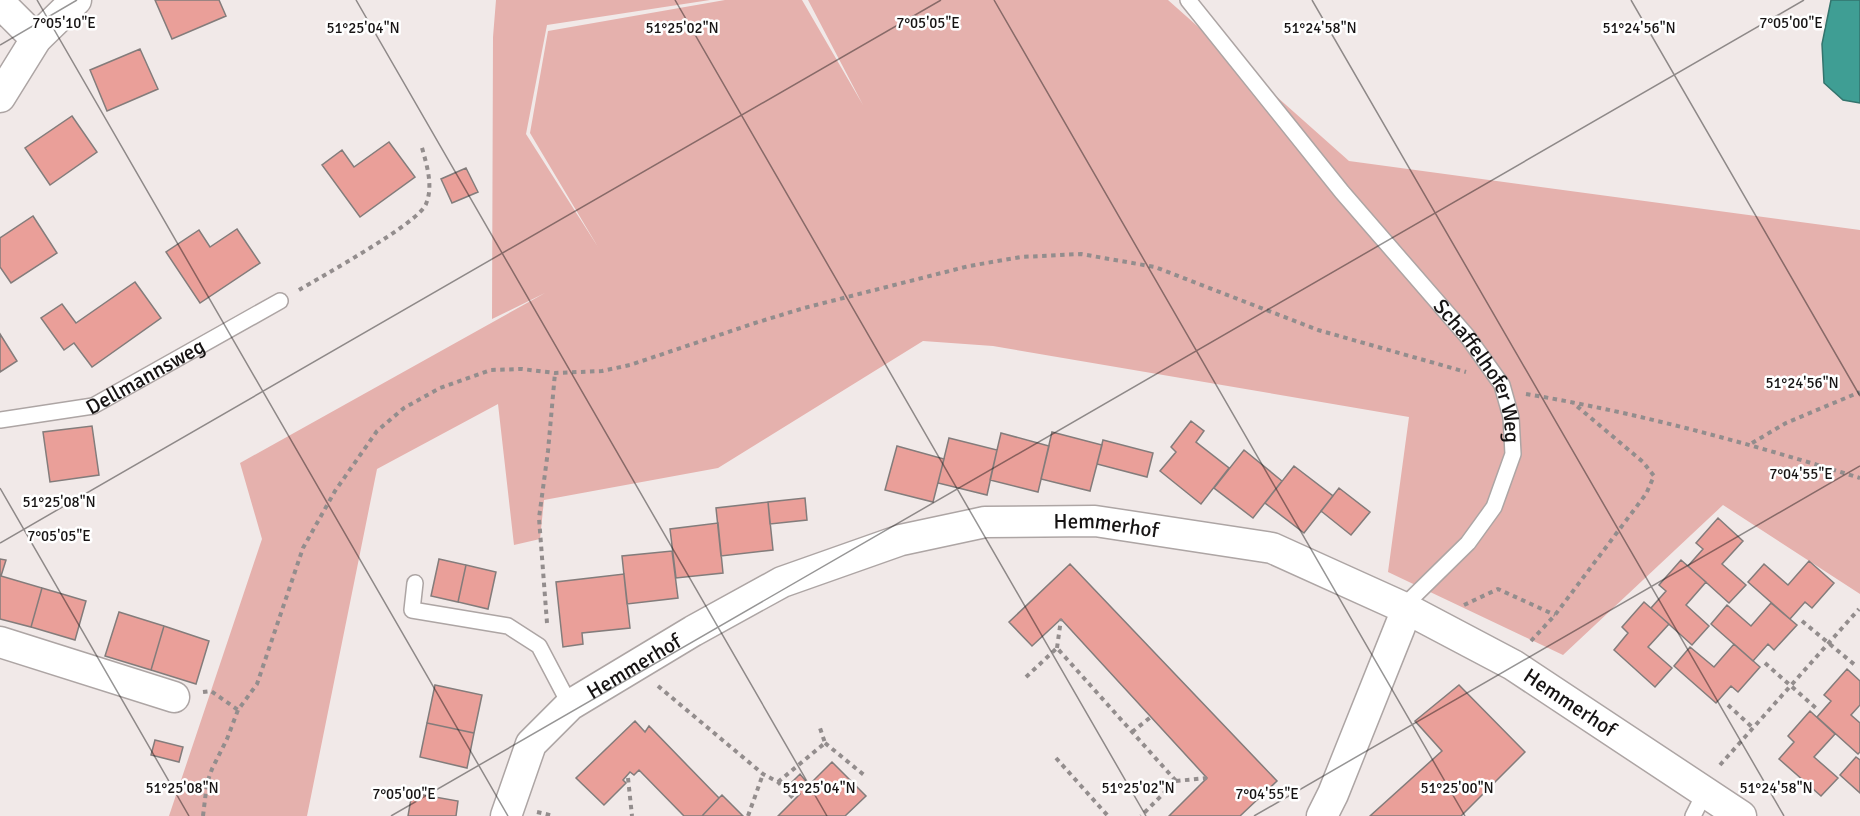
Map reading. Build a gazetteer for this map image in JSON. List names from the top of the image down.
{
  "streets": {
    "street": ["Schaffelhofer Weg", "Hemmerhof"],
    "lane": ["Dellmannsweg"]
  },
  "crossings": [
    ["Schaffelhofer Weg", "Hemmerhof"]
  ],
  "coordinates": [
    "7°05'10\"E",
    "7°05'05\"E",
    "7°05'00\"E",
    "51°25'04\"N",
    "51°25'02\"N",
    "51°24'58\"N",
    "51°24'56\"N",
    "7°04'55\"E",
    "51°25'08\"N",
    "51°25'00\"N"
  ]
}
